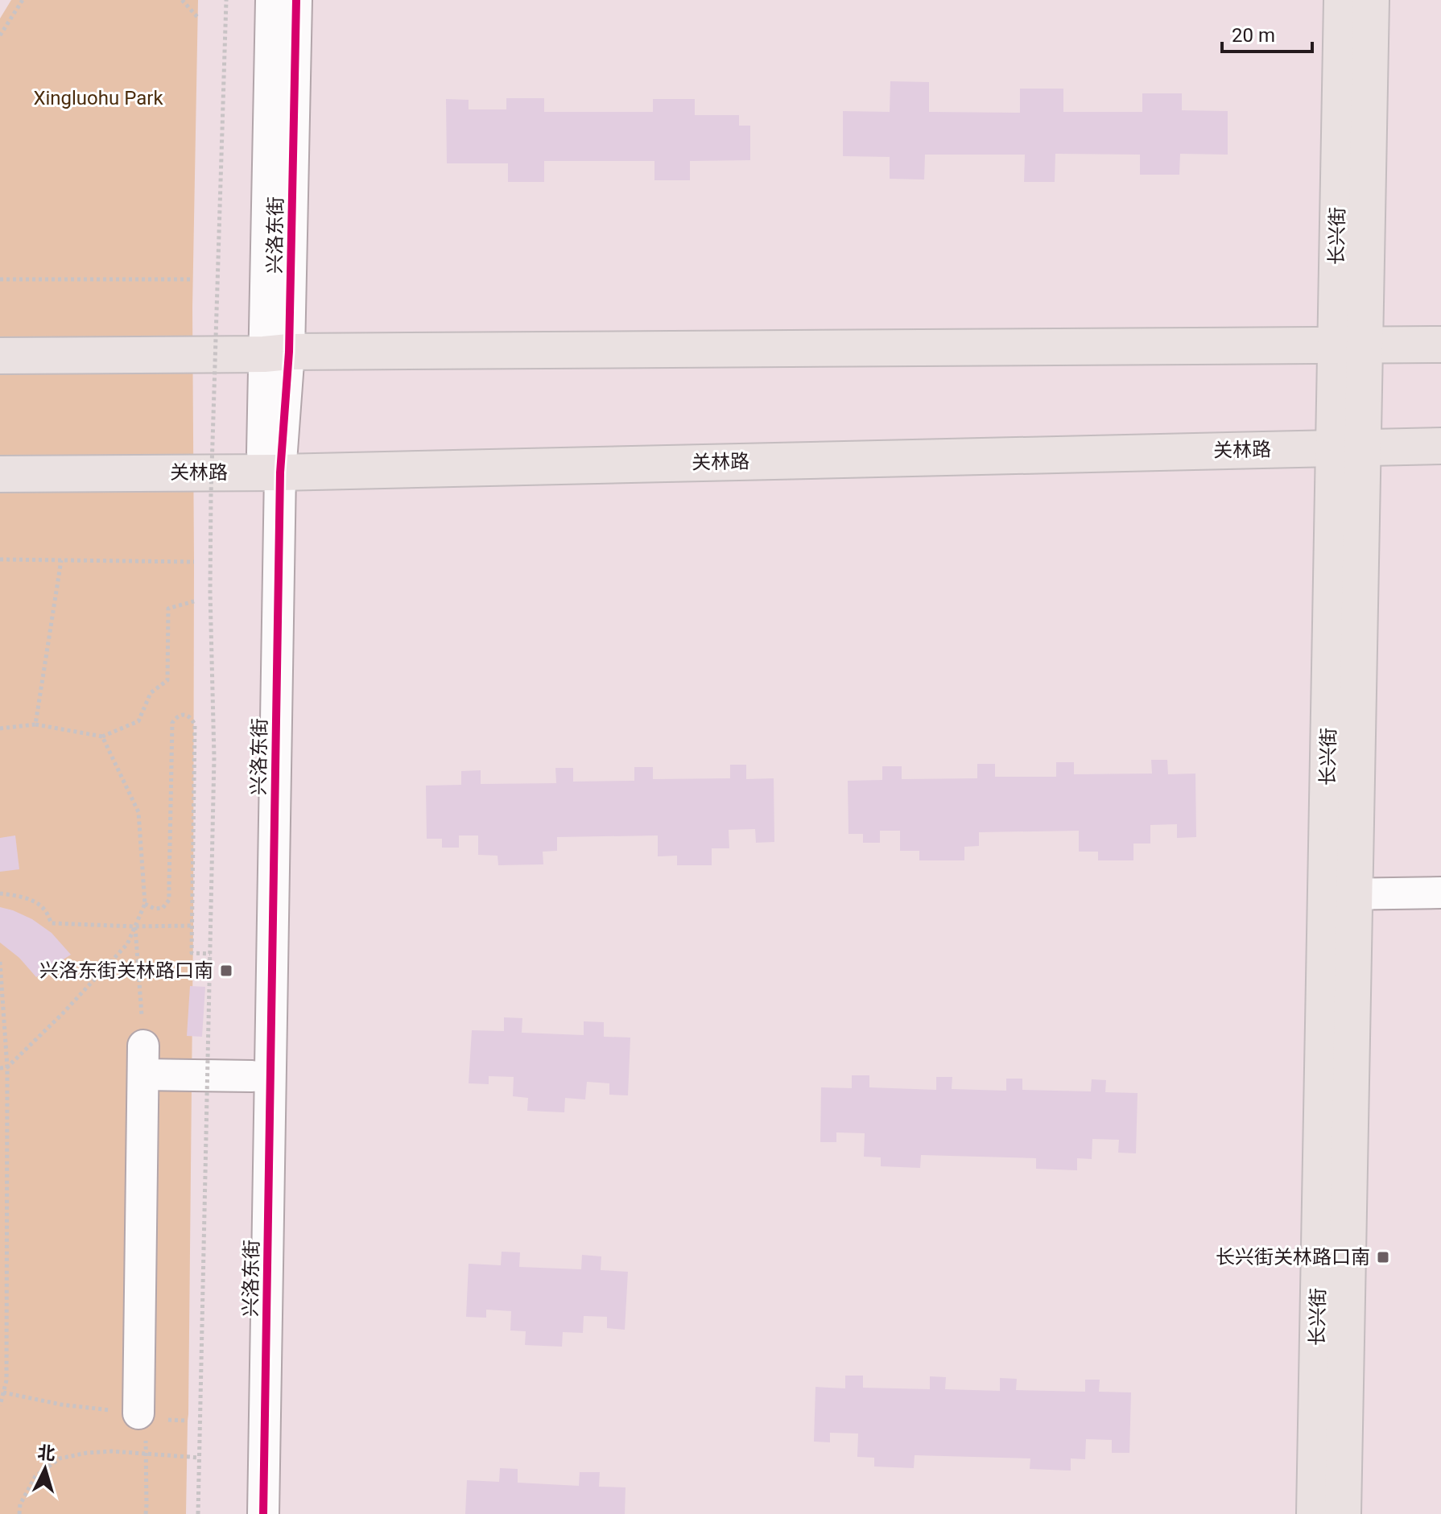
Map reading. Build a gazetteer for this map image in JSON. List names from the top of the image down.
{
  "streets": {
    "main road": ["长兴街", "关林路"],
    "street": ["兴洛东街"]
  },
  "crossings": [
    ["兴洛东街", "关林路"],
    ["长兴街", "关林路"]
  ],
  "parks": ["Xingluohu Park"],
  "places": {
    "transit": ["兴洛东街关林路口南", "长兴街关林路口南"]
  },
  "scale_bar": "20 m",
  "north": "top"
}
